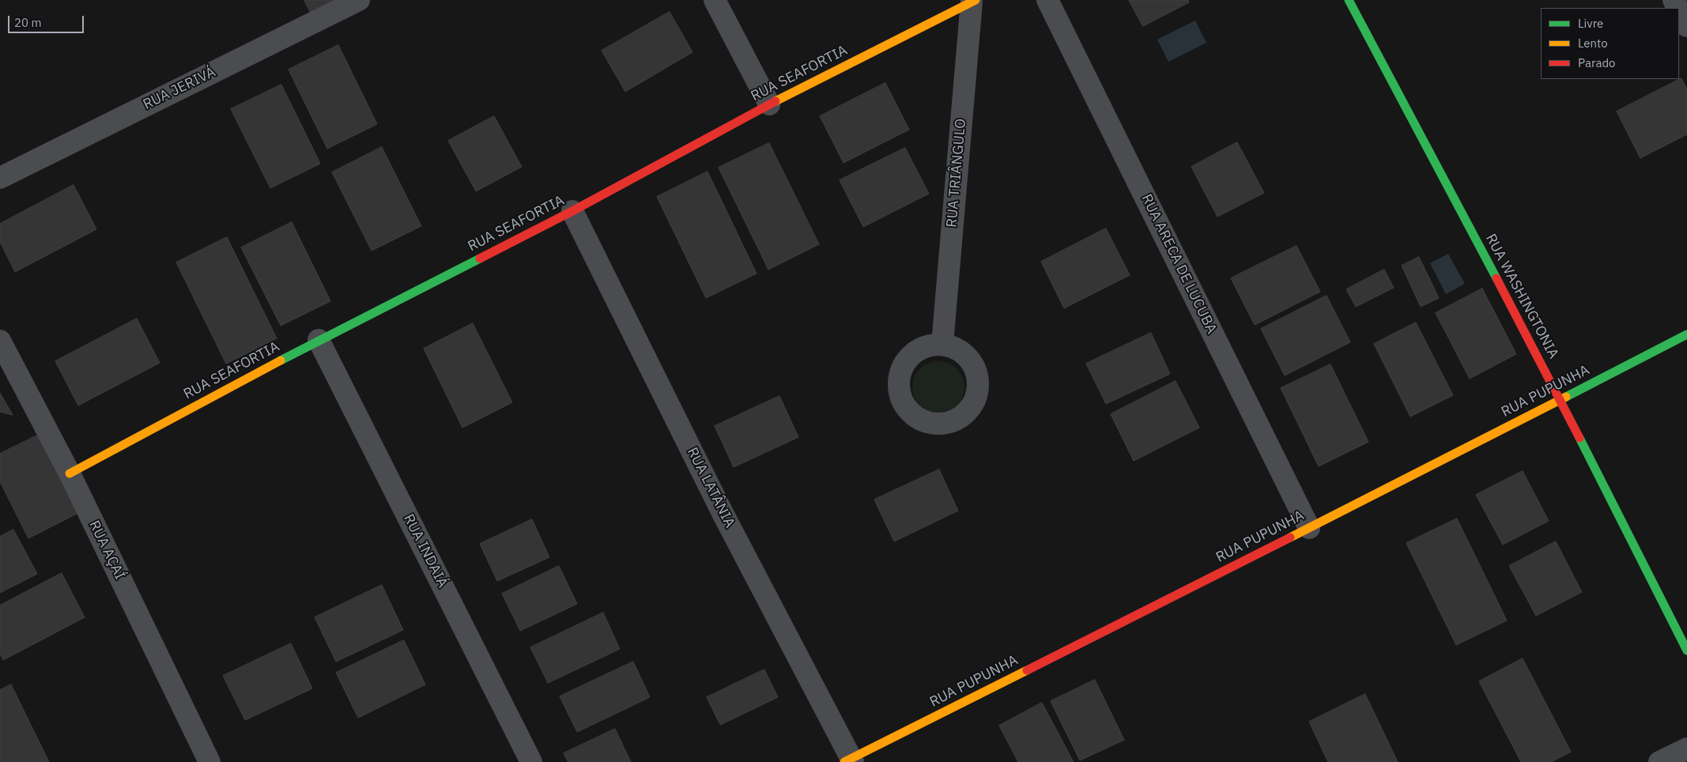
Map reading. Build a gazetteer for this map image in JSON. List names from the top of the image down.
{
  "streets": {
    "street": [
      "RUA SEAFORTIA",
      "RUA JERIVÁ",
      "RUA TRIÂNGULO",
      "RUA ARECA DE LUCUBA",
      "RUA WASHINGTONIA",
      "RUA PUPUNHA",
      "RUA LATÂNIA",
      "RUA AÇAÍ",
      "RUA INDAIÁ"
    ]
  },
  "crossings": [
    ["RUA SEAFORTIA", "RUA TRIÂNGULO"],
    ["RUA SEAFORTIA", "RUA LATÂNIA"],
    ["RUA SEAFORTIA", "RUA AÇAÍ"],
    ["RUA SEAFORTIA", "RUA INDAIÁ"],
    ["RUA ARECA DE LUCUBA", "RUA PUPUNHA"],
    ["RUA WASHINGTONIA", "RUA PUPUNHA"],
    ["RUA PUPUNHA", "RUA LATÂNIA"]
  ],
  "legend": ["Livre", "Lento", "Parado"],
  "scale_bar": "20 m"
}
